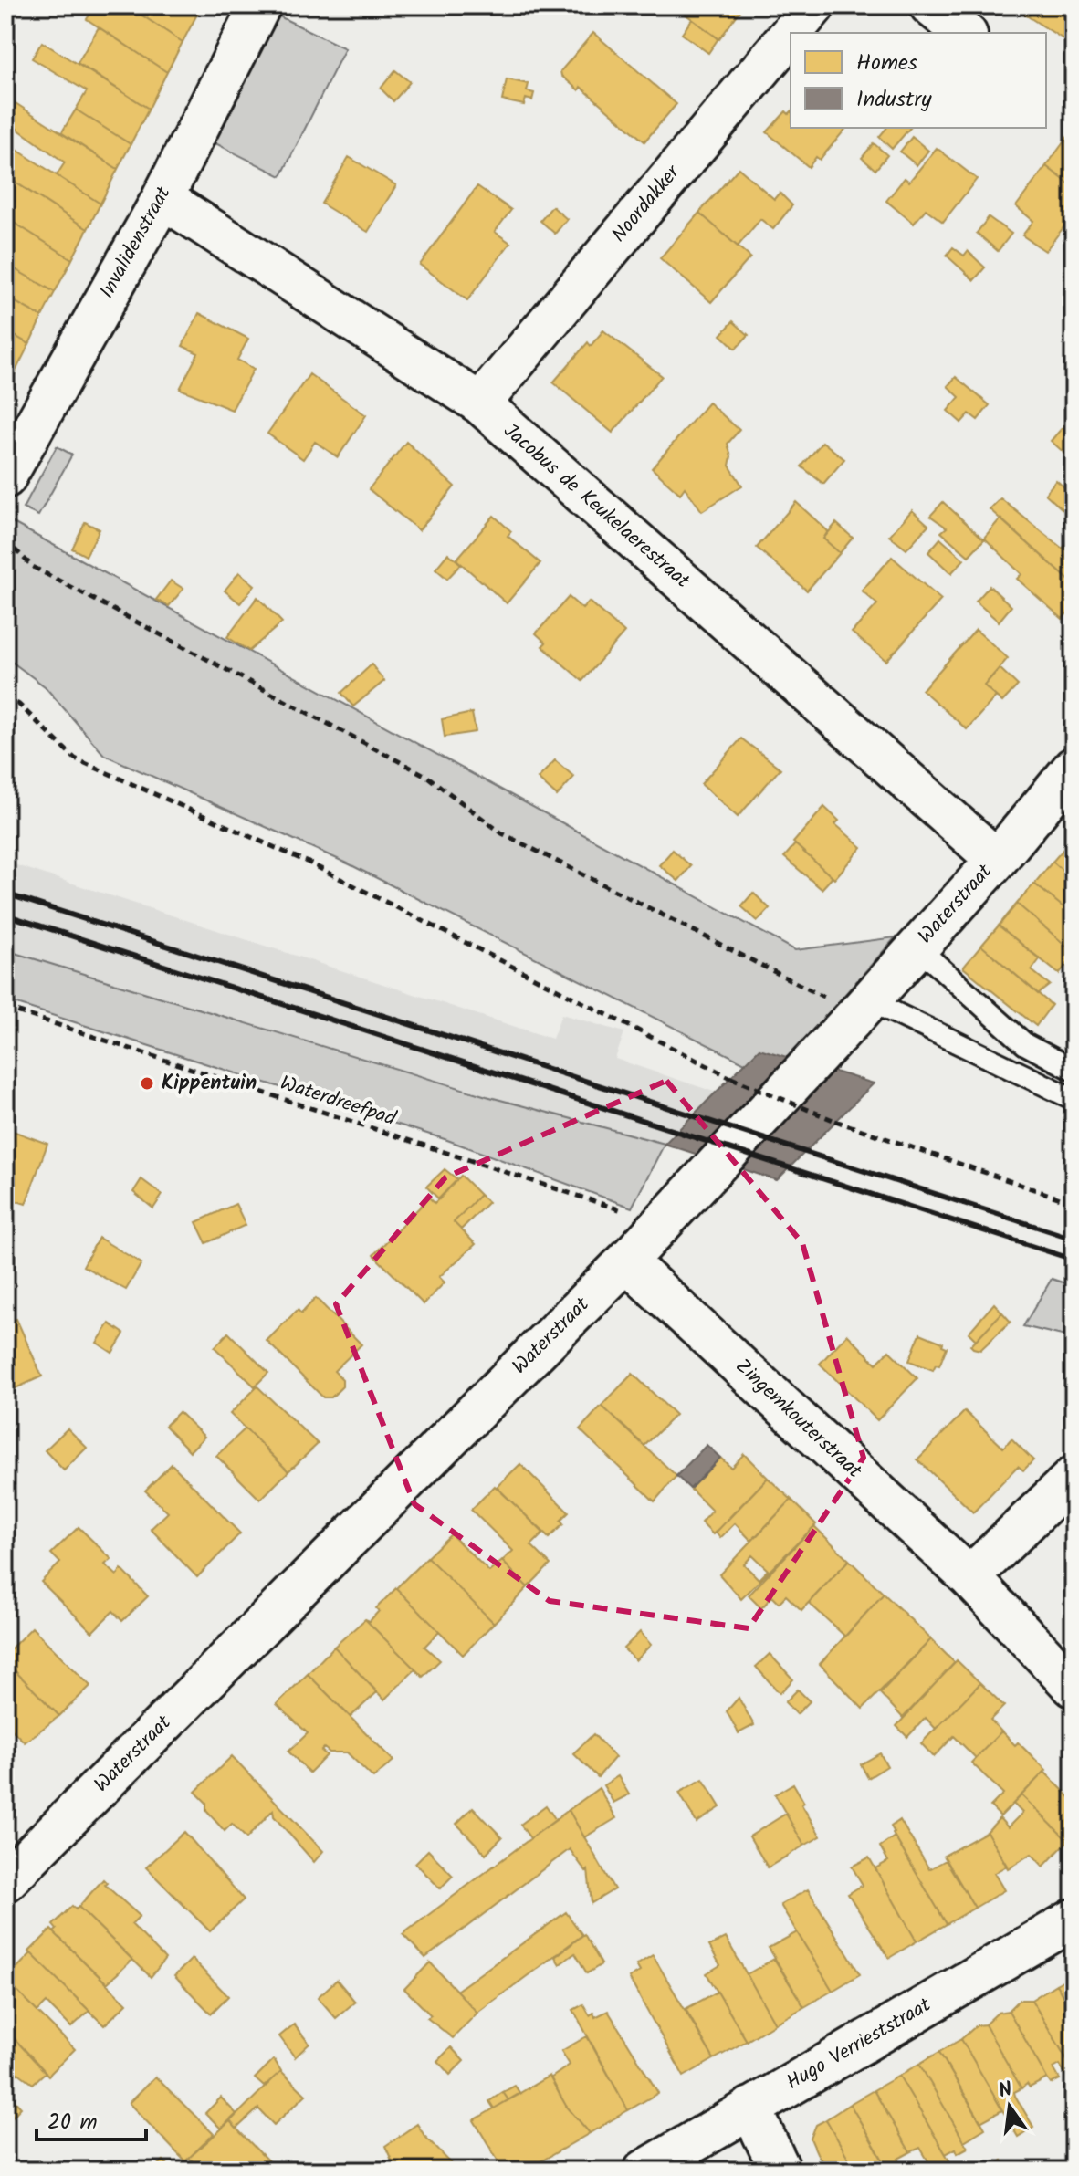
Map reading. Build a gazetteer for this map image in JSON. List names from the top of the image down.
{
  "streets": {
    "street": [
      "Noordakker",
      "Invalidenstraat",
      "Jacobus de Keukelaerestraat",
      "Waterstraat",
      "Zingemkouterstraat",
      "Hugo Verrieststraat"
    ],
    "path": ["Waterdreefpad"]
  },
  "crossings": [
    ["Noordakker", "Jacobus de Keukelaerestraat"],
    ["Invalidenstraat", "Jacobus de Keukelaerestraat"],
    ["Jacobus de Keukelaerestraat", "Waterstraat"],
    ["Waterstraat", "Waterdreefpad"],
    ["Waterstraat", "Zingemkouterstraat"]
  ],
  "places": ["Kippentuin"],
  "legend": ["Homes", "Industry"],
  "scale_bar": "20 m",
  "north": "top"
}
